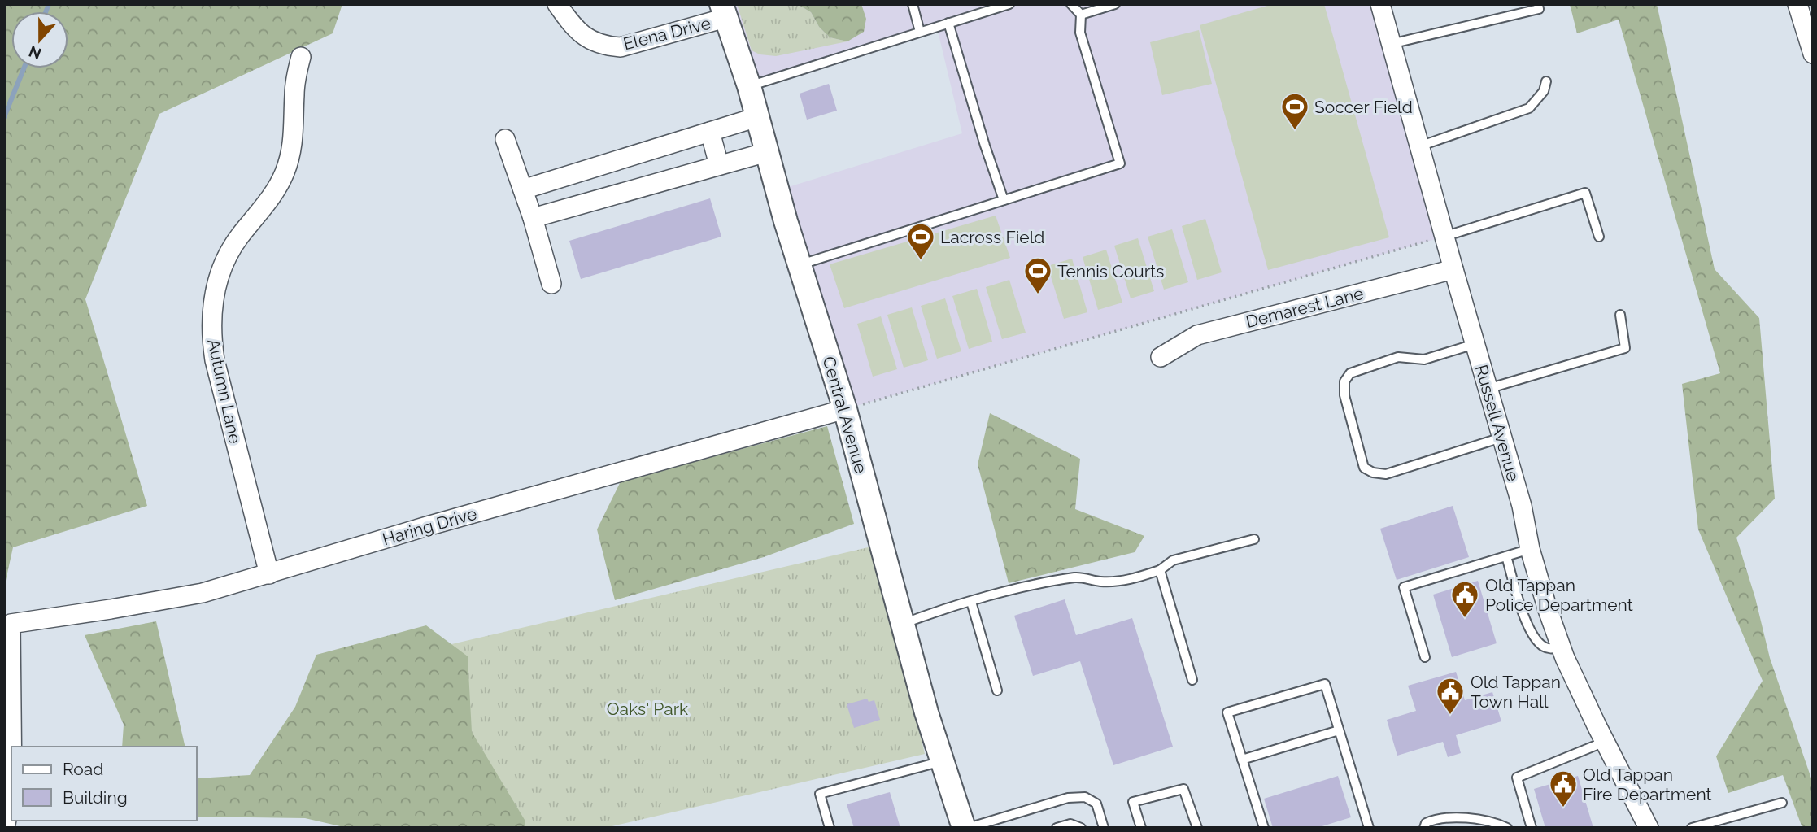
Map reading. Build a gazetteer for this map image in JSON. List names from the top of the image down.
{
  "streets": {
    "street": [
      "Elena Drive",
      "Demarest Lane",
      "Autumn Lane",
      "Central Avenue",
      "Russell Avenue",
      "Haring Drive"
    ]
  },
  "crossings": [
    ["Elena Drive", "Central Avenue"],
    ["Demarest Lane", "Russell Avenue"],
    ["Autumn Lane", "Haring Drive"],
    ["Central Avenue", "Haring Drive"]
  ],
  "parks": ["Oaks' Park"],
  "places": {
    "sports": ["Soccer Field", "Lacross Field", "Tennis Courts"],
    "public building": ["Old Tappan Police Department", "Old Tappan Town Hall", "Old Tappan Fire Department"]
  },
  "legend": ["Road", "Building"],
  "north": "bottom"
}
